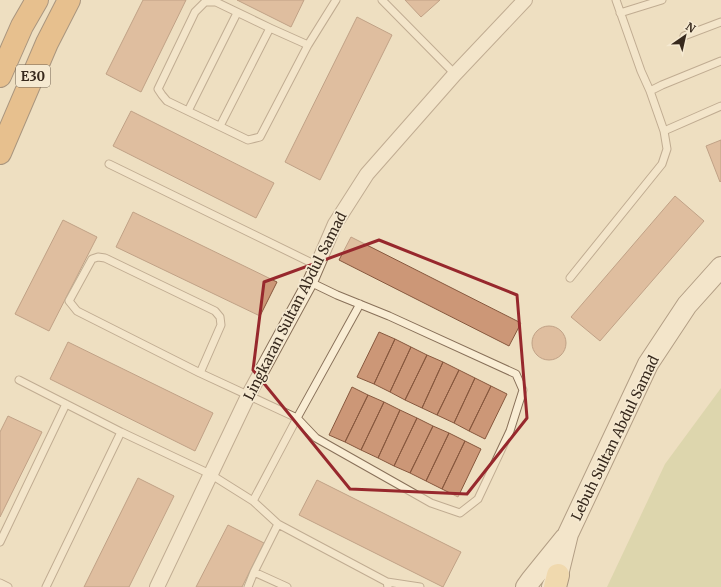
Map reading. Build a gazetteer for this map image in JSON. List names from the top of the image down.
{
  "streets": {
    "highway": ["E30"],
    "street": ["Lingkaran Sultan Abdul Samad", "Lebuh Sultan Abdul Samad"]
  },
  "north": "top right"
}
